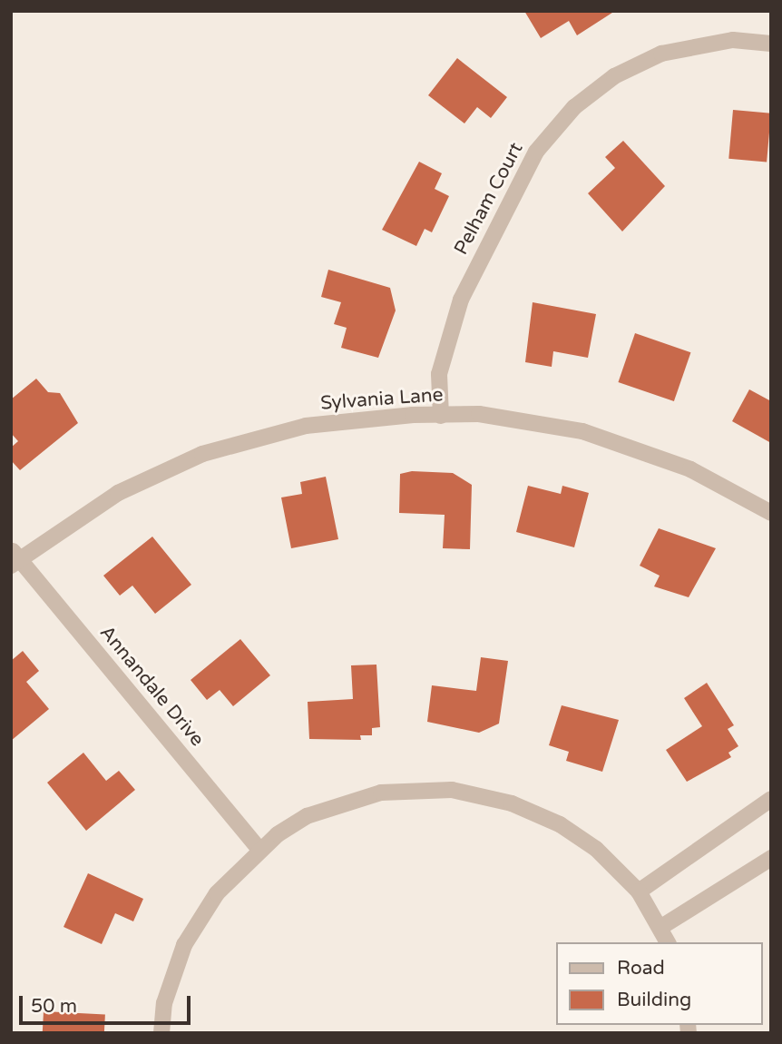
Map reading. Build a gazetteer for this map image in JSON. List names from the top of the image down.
{
  "streets": {
    "street": ["Pelham Court", "Sylvania Lane", "Annandale Drive"]
  },
  "crossings": [
    ["Pelham Court", "Sylvania Lane"],
    ["Sylvania Lane", "Annandale Drive"]
  ],
  "legend": ["Road", "Building"],
  "scale_bar": "50 m"
}
